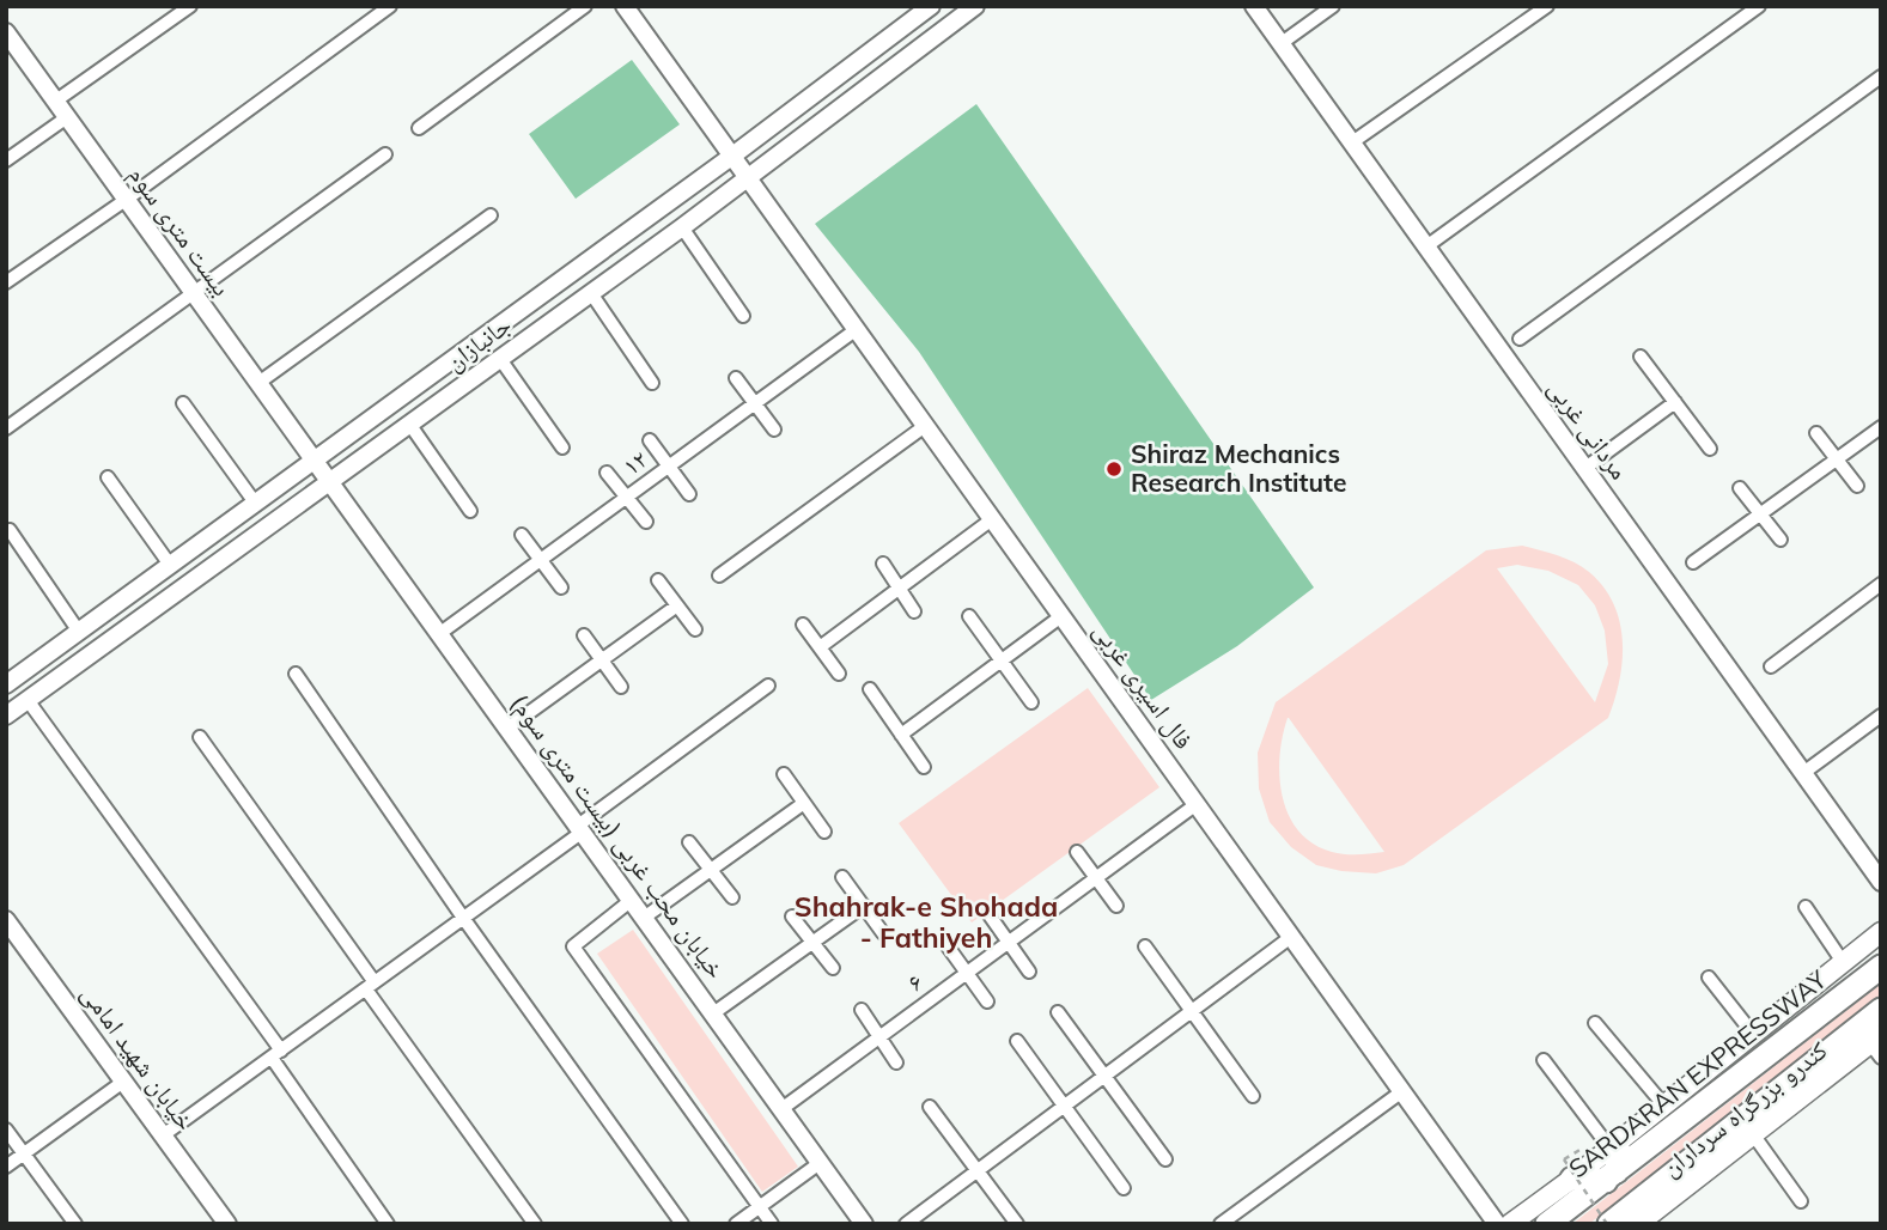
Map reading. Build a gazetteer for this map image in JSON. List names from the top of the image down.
{
  "streets": {
    "highway": ["SARDARAN EXPRESSWAY"],
    "main road": ["کندرو بزرگراه سرداران"],
    "street": [
      "بیست متری سوم",
      "جانبازان",
      "مردانی غربی",
      "۱۲",
      "فال اسیری غربی",
      "خیابان محب غربی (بیست متری سوم)",
      "۶",
      "خیابان شهید امامی"
    ]
  },
  "crossings": [
    ["بیست متری سوم", "جانبازان"],
    ["بیست متری سوم", "خیابان محب غربی (بیست متری سوم)"],
    ["جانبازان", "فال اسیری غربی"],
    ["جانبازان", "خیابان محب غربی (بیست متری سوم)"],
    ["۱۲", "فال اسیری غربی"],
    ["۱۲", "خیابان محب غربی (بیست متری سوم)"],
    ["فال اسیری غربی", "۶"],
    ["خیابان محب غربی (بیست متری سوم)", "۶"]
  ],
  "districts": ["Shahrak-e Shohada - Fathiyeh"],
  "places": ["Shiraz Mechanics Research Institute"]
}
